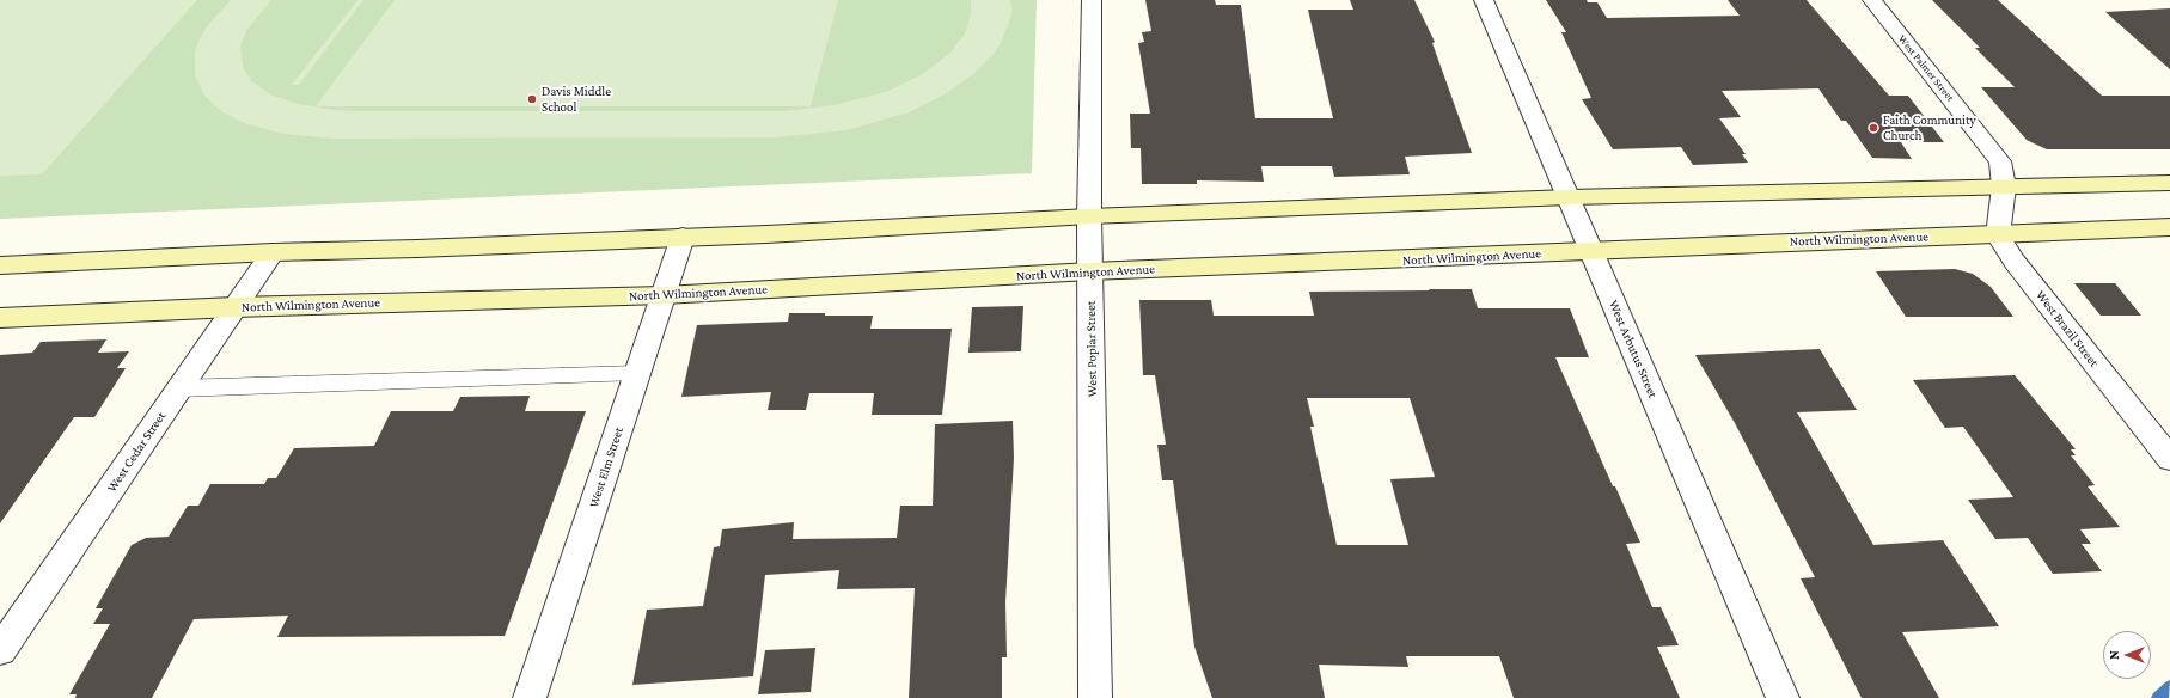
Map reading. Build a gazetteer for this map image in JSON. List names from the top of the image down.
{
  "streets": {
    "main road": ["North Wilmington Avenue"],
    "street": [
      "West Palmer Street",
      "West Brazil Street",
      "West Poplar Street",
      "West Arbutus Street",
      "West Cedar Street",
      "West Elm Street"
    ]
  },
  "crossings": [
    ["North Wilmington Avenue", "West Brazil Street"],
    ["North Wilmington Avenue", "West Poplar Street"],
    ["North Wilmington Avenue", "West Arbutus Street"],
    ["North Wilmington Avenue", "West Cedar Street"],
    ["North Wilmington Avenue", "West Elm Street"]
  ],
  "places": ["Davis Middle School", "Faith Community Church"],
  "north": "left"
}
